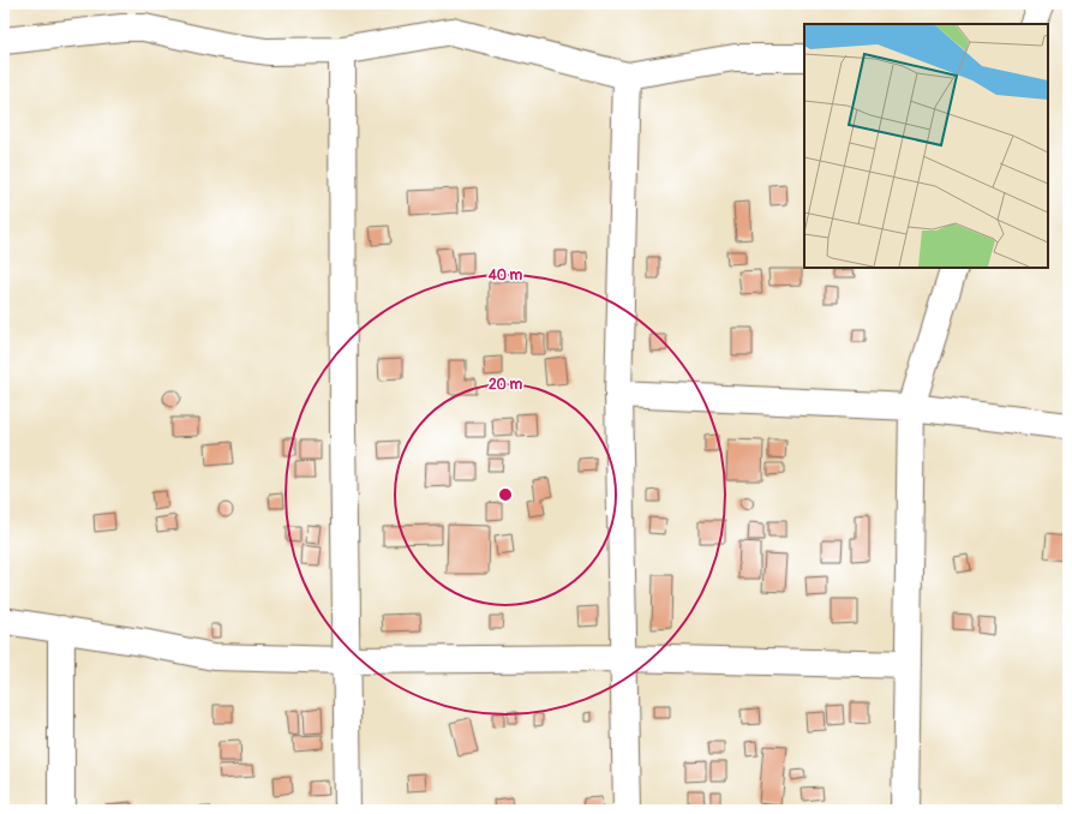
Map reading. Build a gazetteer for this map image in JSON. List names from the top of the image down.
{
  "rings": ["40 m", "20 m"]
}
